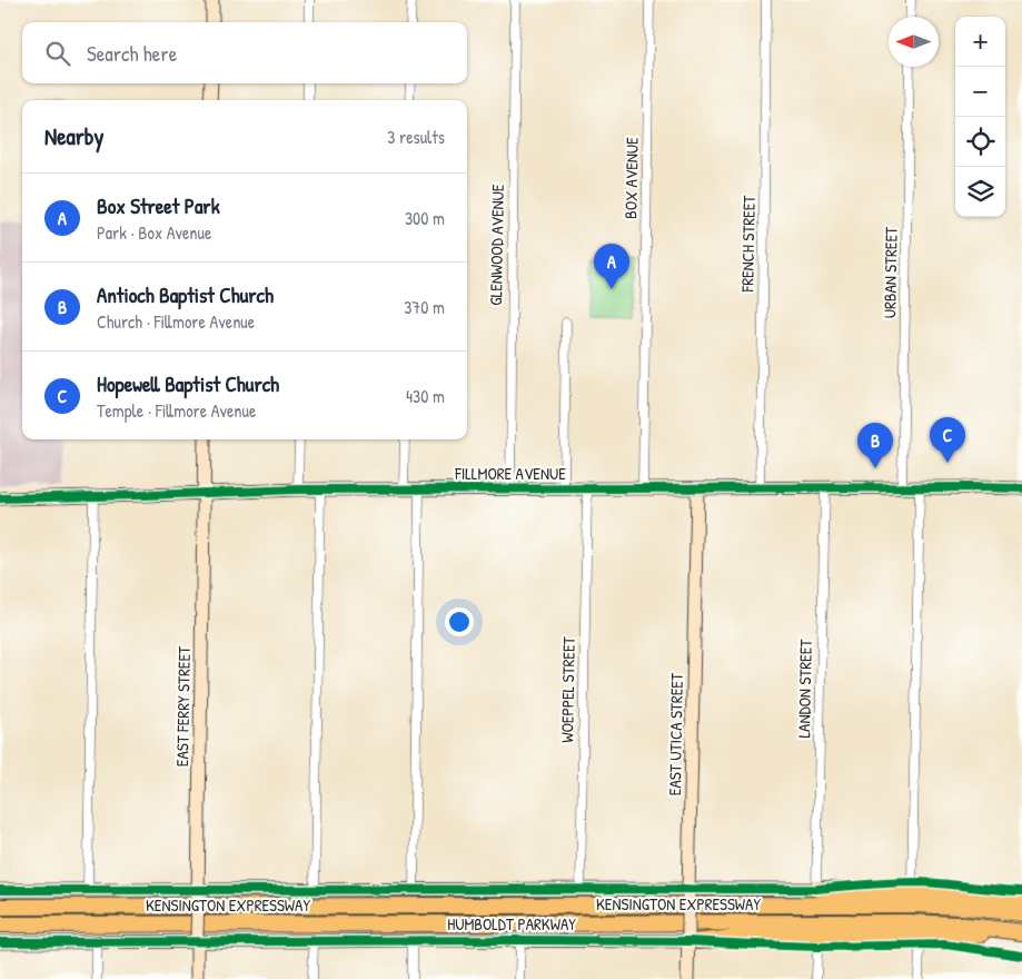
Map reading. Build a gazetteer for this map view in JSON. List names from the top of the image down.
{
  "streets": {
    "highway": ["KENSINGTON EXPRESSWAY"],
    "street": [
      "BOX AVENUE",
      "FRENCH STREET",
      "GLENWOOD AVENUE",
      "URBAN STREET",
      "FILLMORE AVENUE",
      "LANDON STREET",
      "WOEPPEL STREET",
      "EAST FERRY STREET",
      "EAST UTICA STREET",
      "HUMBOLDT PARKWAY"
    ]
  },
  "crossings": [
    ["BOX AVENUE", "FILLMORE AVENUE"],
    ["FRENCH STREET", "FILLMORE AVENUE"],
    ["GLENWOOD AVENUE", "FILLMORE AVENUE"],
    ["URBAN STREET", "FILLMORE AVENUE"],
    ["FILLMORE AVENUE", "LANDON STREET"],
    ["FILLMORE AVENUE", "WOEPPEL STREET"],
    ["FILLMORE AVENUE", "EAST FERRY STREET"],
    ["FILLMORE AVENUE", "EAST UTICA STREET"],
    ["LANDON STREET", "HUMBOLDT PARKWAY"],
    ["WOEPPEL STREET", "HUMBOLDT PARKWAY"],
    ["EAST FERRY STREET", "HUMBOLDT PARKWAY"],
    ["EAST UTICA STREET", "HUMBOLDT PARKWAY"]
  ],
  "north": "left",
  "page": {
    "map_buttons": ["+", "−"],
    "search": "Search here",
    "heading": ["Nearby", "3 results"],
    "list": [
      {
        "mark": "A",
        "name": "Box Street Park",
        "note": "Park · Box Avenue",
        "value": "300 m"
      },
      {
        "mark": "B",
        "name": "Antioch Baptist Church",
        "note": "Church · Fillmore Avenue",
        "value": "370 m"
      },
      {
        "mark": "C",
        "name": "Hopewell Baptist Church",
        "note": "Temple · Fillmore Avenue",
        "value": "430 m"
      }
    ],
    "pins": ["A", "C", "B"]
  }
}
